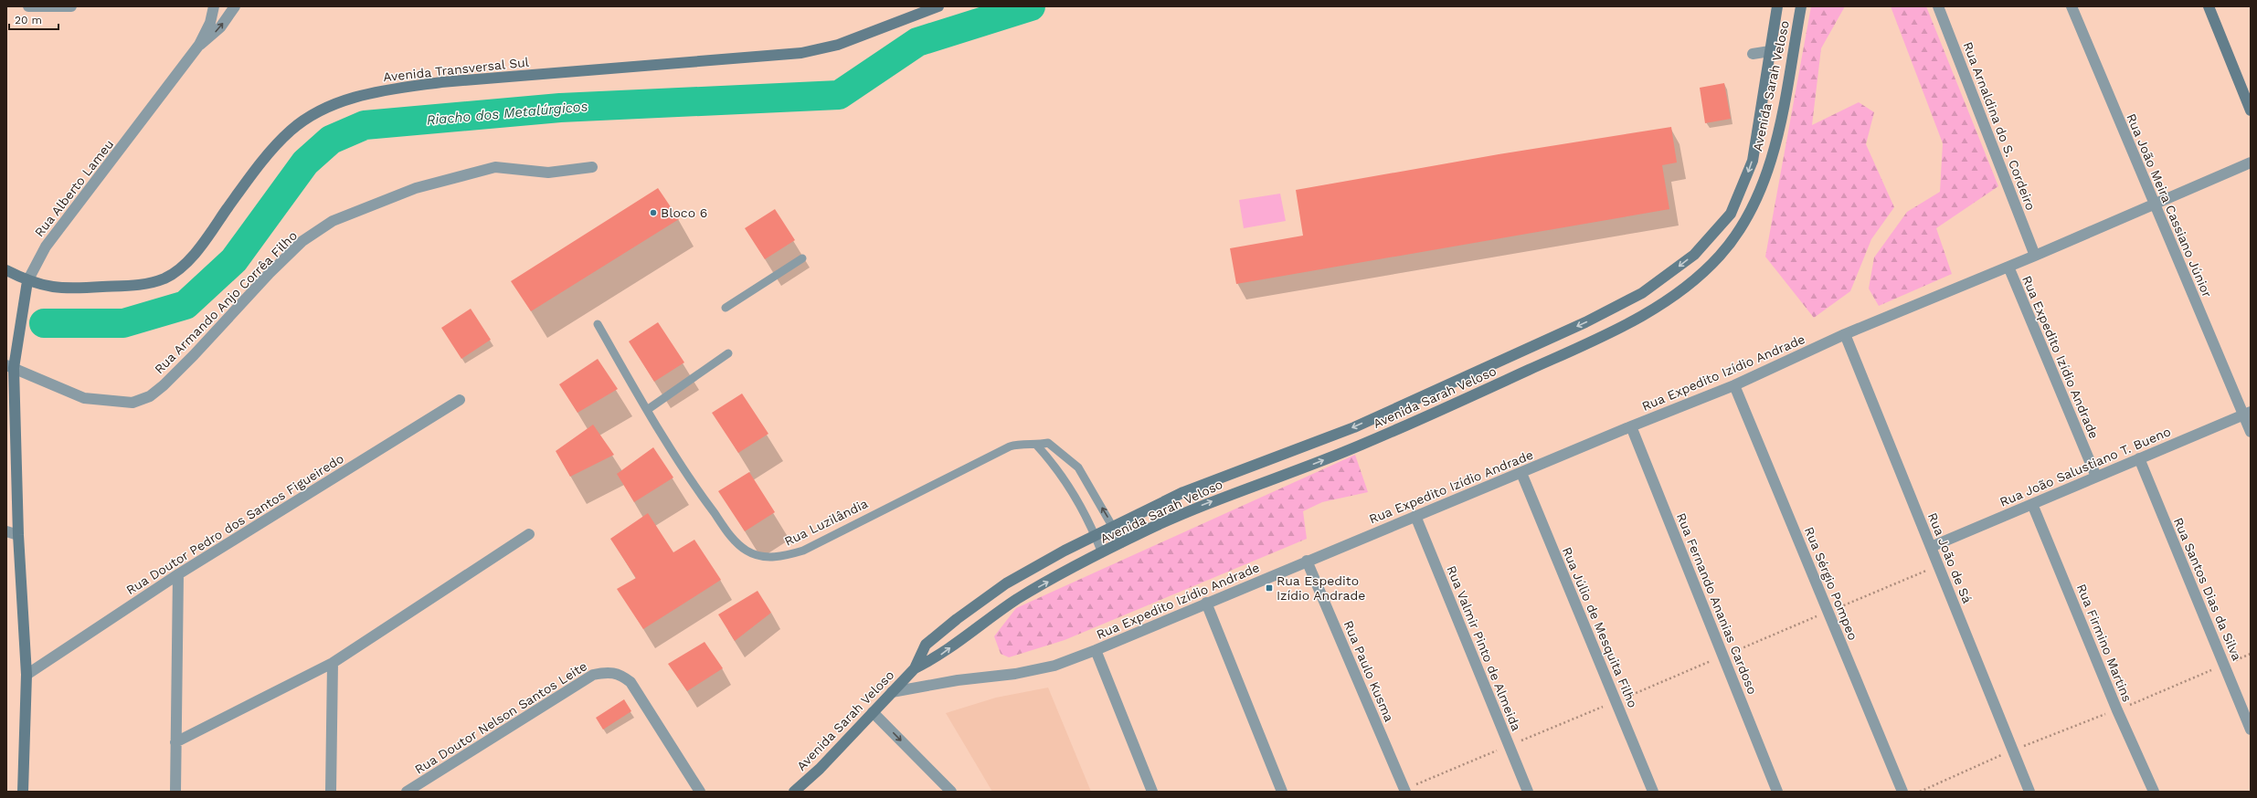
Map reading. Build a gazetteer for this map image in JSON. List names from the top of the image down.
{
  "streets": {
    "main road": ["Avenida Transversal Sul", "Avenida Sarah Veloso", "Rua Alberto Lameu"],
    "street": [
      "Rua Arnaldina do S. Cordeiro",
      "Rua João Meira Cassiano Júnior",
      "Rua Armando Anjo Corrêa Filho",
      "Rua Expedito Izídio Andrade",
      "Rua João Salustiano T. Bueno",
      "Rua Doutor Pedro dos Santos Figueiredo",
      "Rua João de Sá",
      "Rua Sérgio Pompeo",
      "Rua Santos Dias da Silva",
      "Rua Fernando Ananias Cardoso",
      "Rua Júlio de Mesquita Filho",
      "Rua Firmino Martins",
      "Rua Valmir Pinto de Almeida",
      "Rua Paulo Kusma",
      "Rua Doutor Nelson Santos Leite"
    ],
    "lane": ["Rua Luzilândia"]
  },
  "crossings": [
    ["Avenida Transversal Sul", "Rua Alberto Lameu"],
    ["Avenida Sarah Veloso", "Rua Expedito Izídio Andrade"],
    ["Avenida Sarah Veloso", "Rua Luzilândia"],
    ["Rua Arnaldina do S. Cordeiro", "Rua Expedito Izídio Andrade"],
    ["Rua Alberto Lameu", "Rua Armando Anjo Corrêa Filho"],
    ["Rua Alberto Lameu", "Rua Doutor Pedro dos Santos Figueiredo"],
    ["Rua João Meira Cassiano Júnior", "Rua Expedito Izídio Andrade"],
    ["Rua João Meira Cassiano Júnior", "Rua João Salustiano T. Bueno"],
    ["Rua Expedito Izídio Andrade", "Rua João Salustiano T. Bueno"],
    ["Rua Expedito Izídio Andrade", "Rua João de Sá"],
    ["Rua Expedito Izídio Andrade", "Rua Sérgio Pompeo"],
    ["Rua Expedito Izídio Andrade", "Rua Fernando Ananias Cardoso"],
    ["Rua Expedito Izídio Andrade", "Rua Júlio de Mesquita Filho"],
    ["Rua Expedito Izídio Andrade", "Rua Valmir Pinto de Almeida"],
    ["Rua Expedito Izídio Andrade", "Rua Paulo Kusma"],
    ["Rua João Salustiano T. Bueno", "Rua João de Sá"],
    ["Rua João Salustiano T. Bueno", "Rua Santos Dias da Silva"],
    ["Rua João Salustiano T. Bueno", "Rua Firmino Martins"]
  ],
  "water": ["Riacho dos Metalúrgicos"],
  "places": {
    "other": ["Bloco 6"],
    "transit": ["Rua Espedito Izídio Andrade"]
  },
  "scale_bar": "20 m"
}
